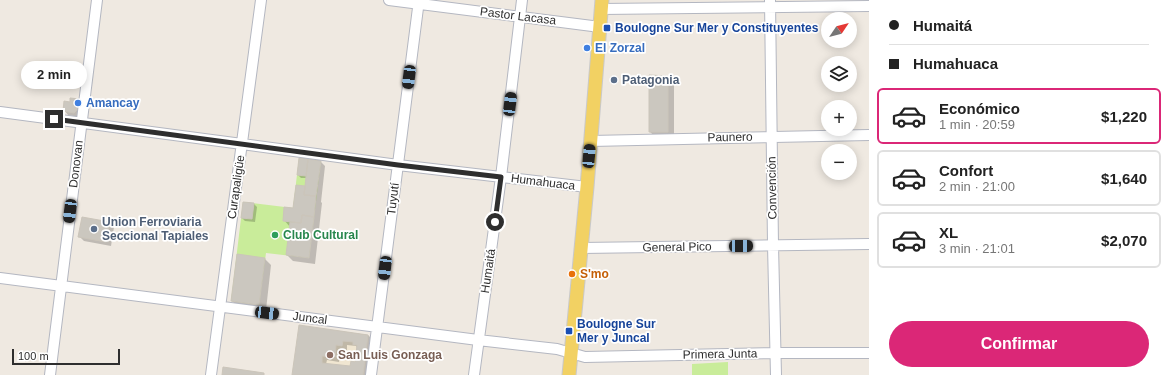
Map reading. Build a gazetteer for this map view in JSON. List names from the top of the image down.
{
  "streets": {
    "street": [
      "Pastor Lacasa",
      "Paunero",
      "Donovan",
      "Humahuaca",
      "Curapaligüe",
      "Convención",
      "Tuyutí",
      "General Pico",
      "Humaitá",
      "Juncal",
      "Primera Junta"
    ]
  },
  "crossings": [
    ["Pastor Lacasa", "Tuyutí"],
    ["Pastor Lacasa", "Humaitá"],
    ["Paunero", "Convención"],
    ["Donovan", "Humahuaca"],
    ["Donovan", "Juncal"],
    ["Humahuaca", "Curapaligüe"],
    ["Humahuaca", "Tuyutí"],
    ["Humahuaca", "Humaitá"],
    ["Curapaligüe", "Juncal"],
    ["Convención", "General Pico"],
    ["Convención", "Primera Junta"],
    ["Tuyutí", "Juncal"],
    ["Humaitá", "Juncal"],
    ["Juncal", "Primera Junta"]
  ],
  "places": {
    "transit": ["Boulogne Sur Mer y Constituyentes", "Boulogne Sur Mer y Juncal"],
    "other": [
      "El Zorzal",
      "Patagonia",
      "Amancay",
      "Union Ferroviaria Seccional Tapiales",
      "Club Cultural",
      "S'mo",
      "San Luis Gonzaga"
    ]
  },
  "scale_bar": "100 m",
  "north": "top right",
  "page": {
    "banner": ["Humaitá", "Humahuaca"],
    "map_buttons": ["+", "−"],
    "bubble": "2 min",
    "list": [
      {
        "name": "Económico",
        "note": "1 min · 20:59",
        "value": "$1,220"
      },
      {
        "name": "Confort",
        "note": "2 min · 21:00",
        "value": "$1,640"
      },
      {
        "name": "XL",
        "note": "3 min · 21:01",
        "value": "$2,070"
      }
    ],
    "buttons": "Confirmar",
    "scale": "100 m"
  }
}
